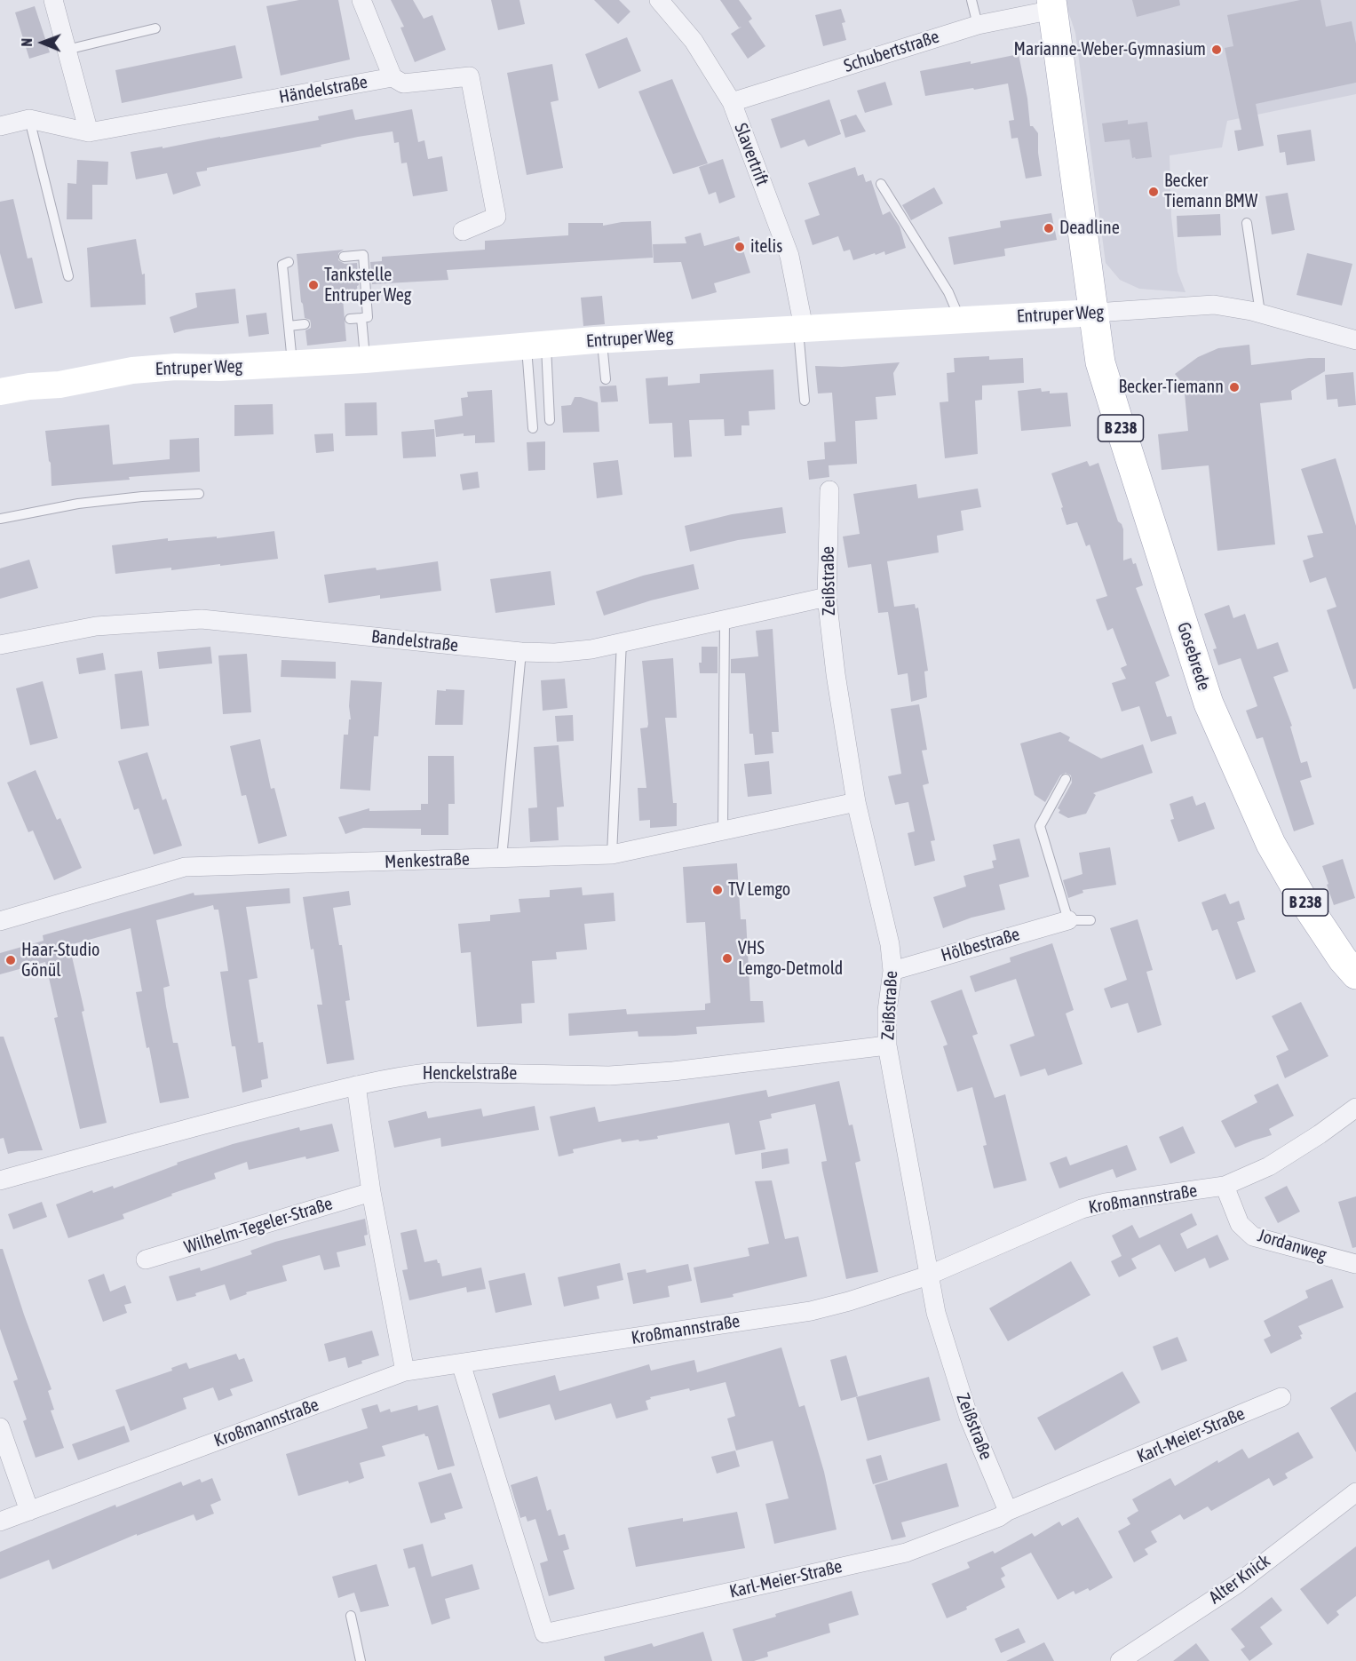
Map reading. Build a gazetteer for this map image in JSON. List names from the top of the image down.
{
  "streets": {
    "main road": ["Entruper Weg", "B 238", "Gosebrede"],
    "street": [
      "Schubertstraße",
      "Händelstraße",
      "Slavertrift",
      "Zeißstraße",
      "Bandelstraße",
      "Menkestraße",
      "Hölbestraße",
      "Henckelstraße",
      "Kroßmannstraße",
      "Wilhelm-Tegeler-Straße",
      "Jordanweg",
      "Karl-Meier-Straße",
      "Alter Knick"
    ]
  },
  "crossings": [
    ["Schubertstraße", "Slavertrift"],
    ["Schubertstraße", "B 238"],
    ["Slavertrift", "Entruper Weg"],
    ["Entruper Weg", "B 238"],
    ["Entruper Weg", "Gosebrede"],
    ["B 238", "Gosebrede"],
    ["Zeißstraße", "Bandelstraße"],
    ["Zeißstraße", "Menkestraße"],
    ["Zeißstraße", "Hölbestraße"],
    ["Zeißstraße", "Henckelstraße"],
    ["Zeißstraße", "Kroßmannstraße"],
    ["Zeißstraße", "Karl-Meier-Straße"],
    ["Kroßmannstraße", "Jordanweg"],
    ["Kroßmannstraße", "Karl-Meier-Straße"]
  ],
  "places": [
    "Marianne-Weber-Gymnasium",
    "Becker Tiemann BMW",
    "Deadline",
    "itelis",
    "Tankstelle Entruper Weg",
    "Becker-Tiemann",
    "TV Lemgo",
    "VHS Lemgo-Detmold",
    "Haar-Studio Gönül"
  ],
  "north": "left"
}
